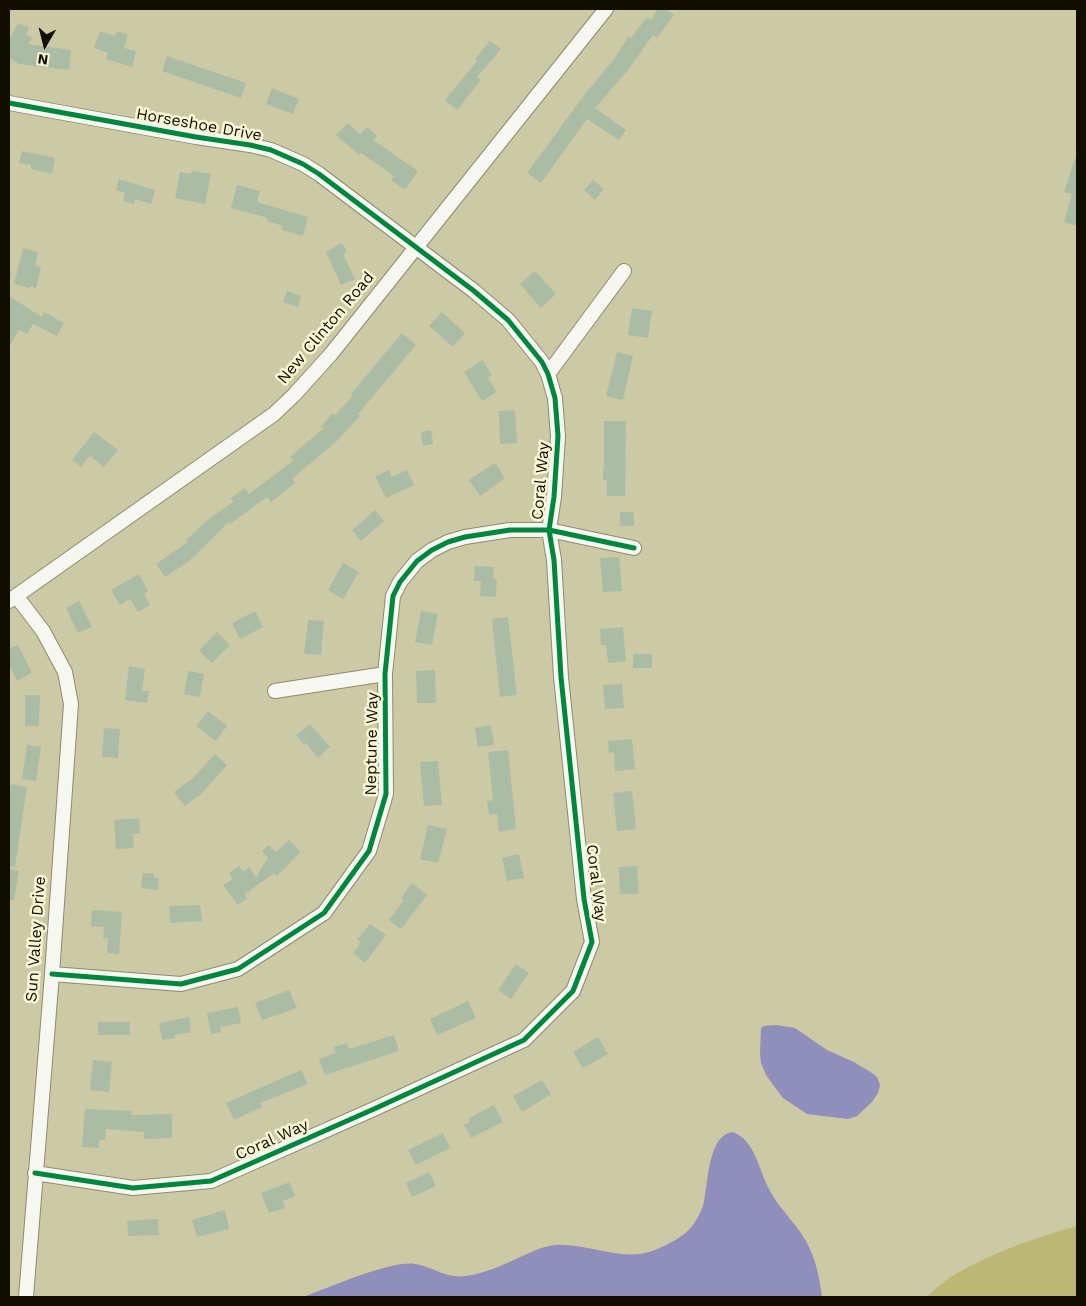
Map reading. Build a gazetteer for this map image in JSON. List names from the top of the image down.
{
  "streets": {
    "street": [
      "Horseshoe Drive",
      "New Clinton Road",
      "Coral Way",
      "Neptune Way",
      "Sun Valley Drive"
    ]
  },
  "crossings": [
    ["Horseshoe Drive", "New Clinton Road"],
    ["Horseshoe Drive", "Coral Way"],
    ["New Clinton Road", "Coral Way"],
    ["New Clinton Road", "Sun Valley Drive"],
    ["Coral Way", "Neptune Way"],
    ["Coral Way", "Sun Valley Drive"],
    ["Neptune Way", "Sun Valley Drive"]
  ],
  "north": "bottom"
}
